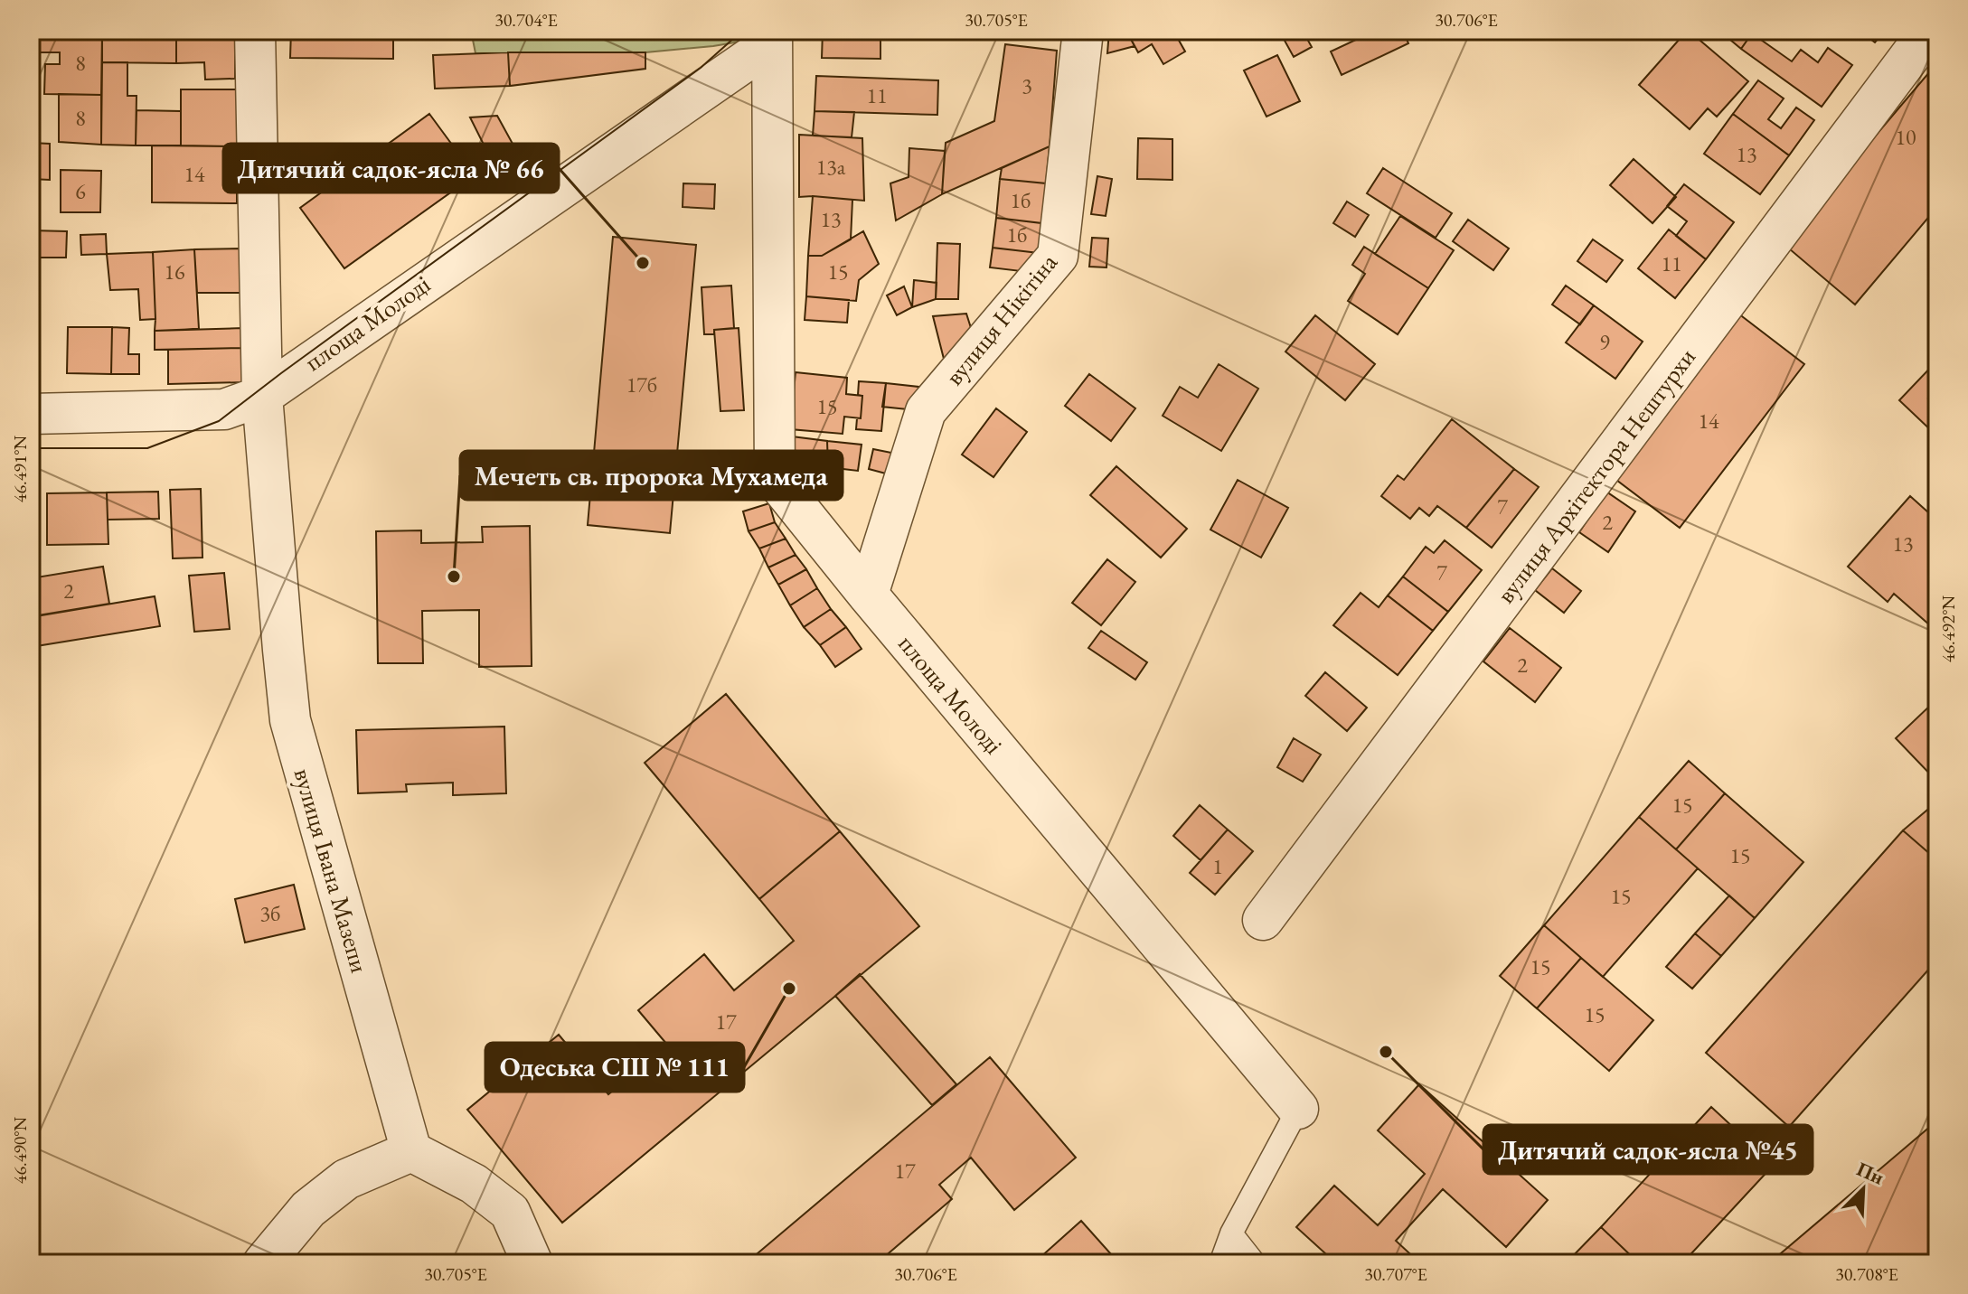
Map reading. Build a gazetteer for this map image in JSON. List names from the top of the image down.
{
  "streets": {
    "street": [
      "вулиця Нікітіна",
      "площа Молоді",
      "вулиця Архітектора Нештурхи",
      "вулиця Івана Мазепи"
    ]
  },
  "crossings": [
    ["вулиця Нікітіна", "площа Молоді"],
    ["площа Молоді", "вулиця Івана Мазепи"]
  ],
  "places": [
    "Дитячий садок-ясла № 66",
    "Мечеть св. пророка Мухамеда",
    "Одеська СШ № 111",
    "Дитячий садок-ясла №45"
  ],
  "house_numbers": [
    "8",
    "3",
    "11",
    "8",
    "10",
    "13",
    "13а",
    "14",
    "6",
    "1б",
    "13",
    "1б",
    "11",
    "16",
    "15",
    "9",
    "17б",
    "15",
    "14",
    "7",
    "2",
    "13",
    "7",
    "2",
    "2",
    "15",
    "15",
    "1",
    "15",
    "3б",
    "15",
    "15",
    "17",
    "17"
  ],
  "north": "top right",
  "coordinates": [
    "30.704°E",
    "30.705°E",
    "30.706°E",
    "46.491°N",
    "46.492°N",
    "46.490°N",
    "30.707°E",
    "30.708°E"
  ]
}
